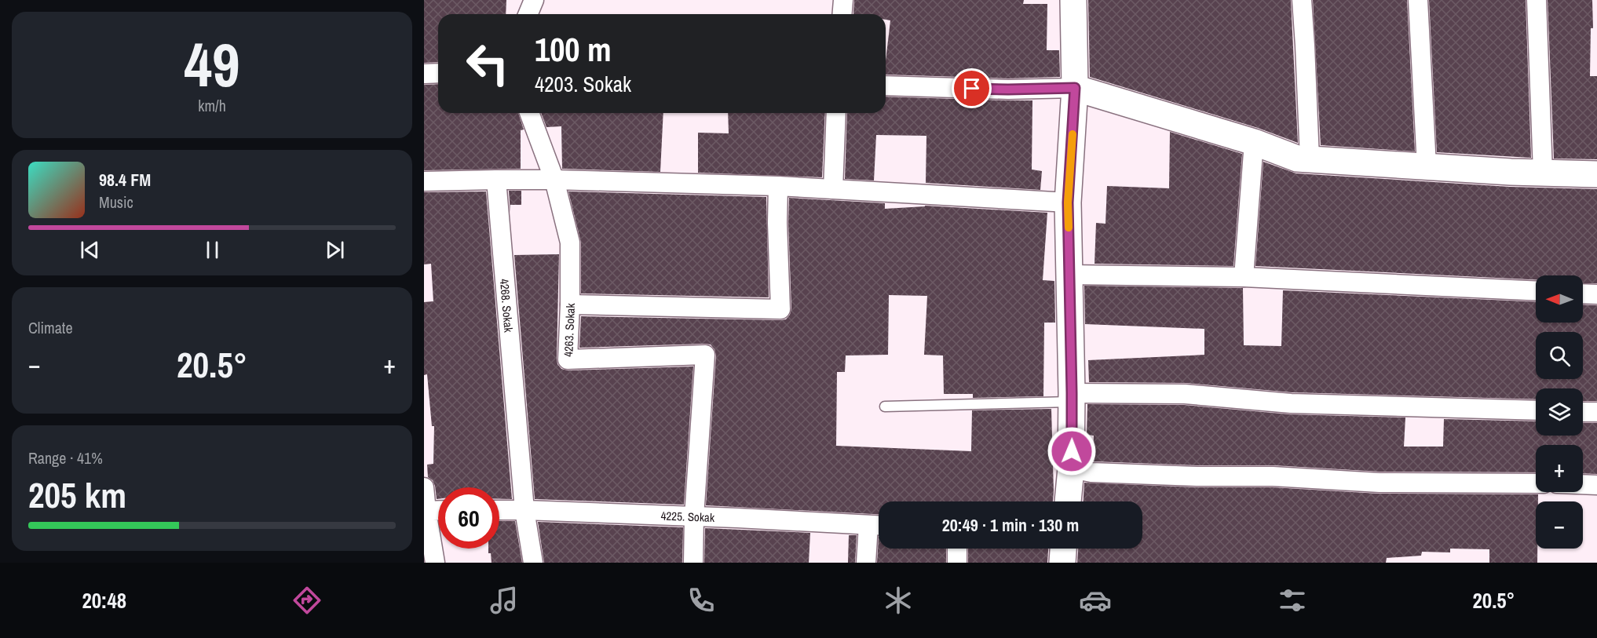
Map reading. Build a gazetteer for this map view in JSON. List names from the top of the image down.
{
  "streets": {
    "street": ["4268. Sokak", "4263. Sokak", "4225. Sokak"]
  },
  "crossings": [
    ["4268. Sokak", "4225. Sokak"],
    ["4263. Sokak", "4225. Sokak"]
  ],
  "north": "left",
  "page": {
    "tile": [
      ["49", "km/h"],
      "Climate",
      ["Range · 41%", "205 km"]
    ],
    "turn": ["100 m", "4203. Sokak"],
    "song": ["98.4 FM", "Music"],
    "map_buttons": ["+", "−"],
    "heat": ["−", "20.5°", "+"],
    "limit": "60",
    "trip": "20:49 · 1 min · 130 m",
    "tabs": ["20:48", "20.5°"]
  }
}
